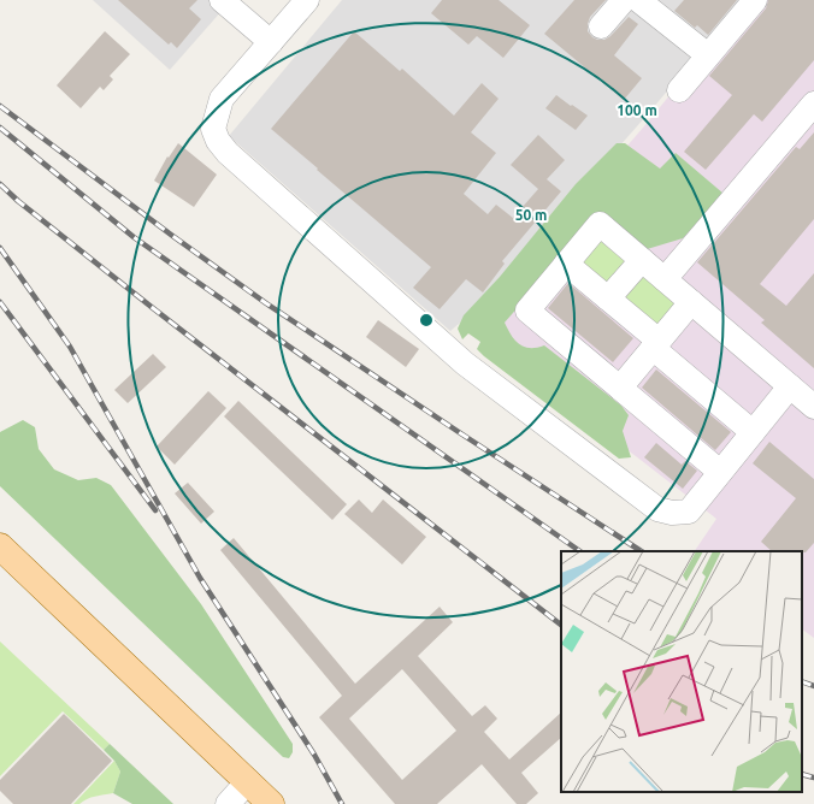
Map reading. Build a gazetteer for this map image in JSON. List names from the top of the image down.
{
  "rings": ["100 m", "50 m"]
}
